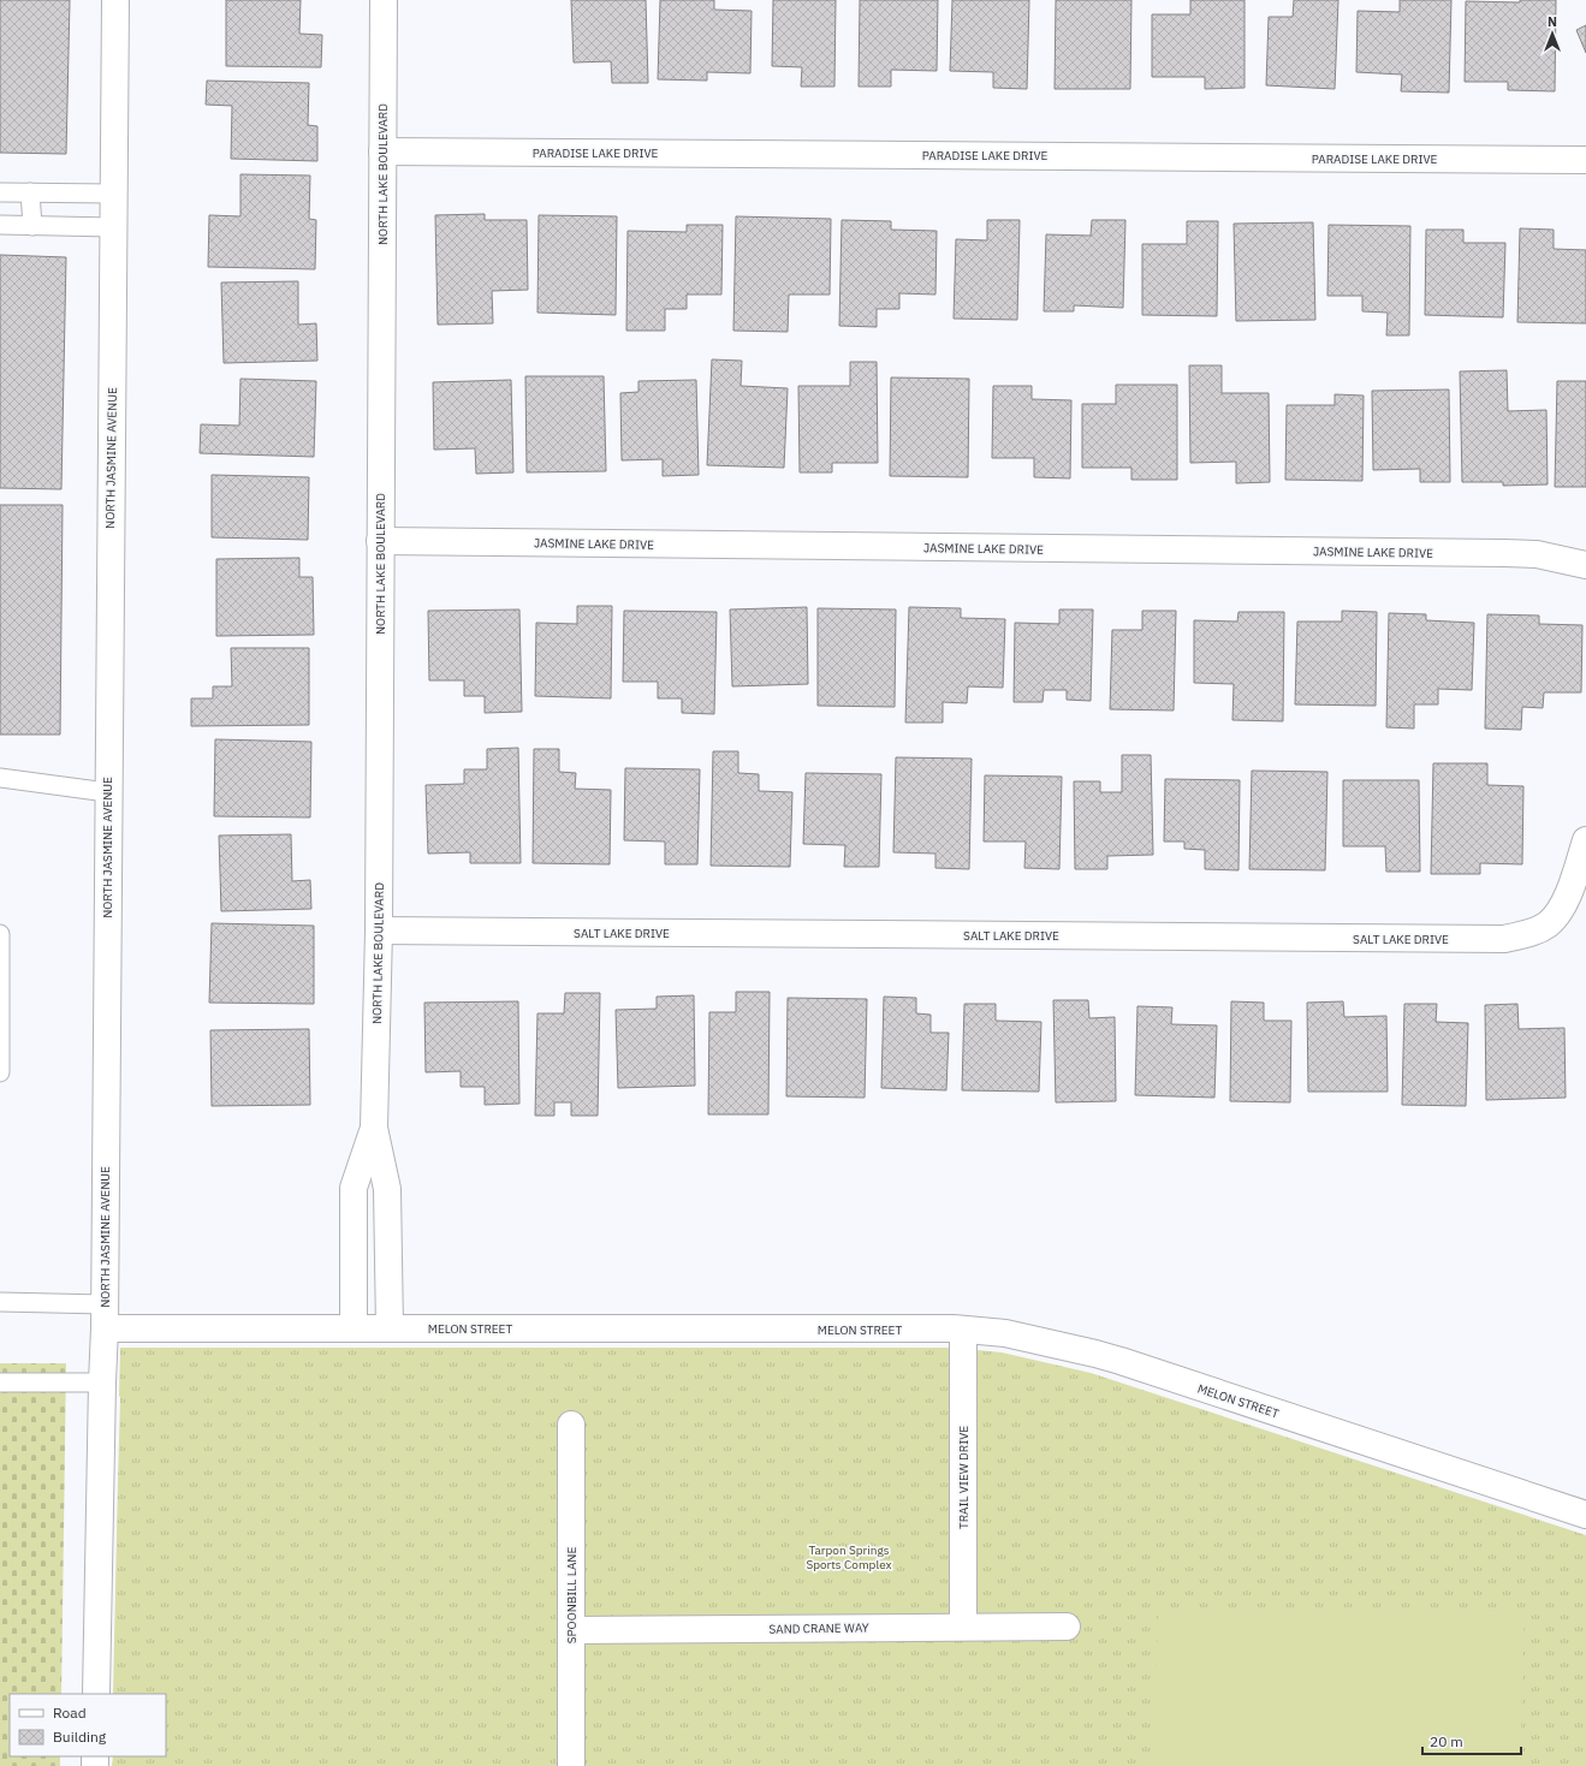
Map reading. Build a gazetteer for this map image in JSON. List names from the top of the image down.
{
  "streets": {
    "street": [
      "PARADISE LAKE DRIVE",
      "NORTH LAKE BOULEVARD",
      "NORTH JASMINE AVENUE",
      "JASMINE LAKE DRIVE",
      "SALT LAKE DRIVE",
      "MELON STREET",
      "TRAIL VIEW DRIVE",
      "SPOONBILL LANE",
      "SAND CRANE WAY"
    ]
  },
  "crossings": [
    ["PARADISE LAKE DRIVE", "NORTH LAKE BOULEVARD"],
    ["NORTH LAKE BOULEVARD", "JASMINE LAKE DRIVE"],
    ["NORTH LAKE BOULEVARD", "SALT LAKE DRIVE"],
    ["NORTH LAKE BOULEVARD", "MELON STREET"],
    ["NORTH JASMINE AVENUE", "MELON STREET"],
    ["MELON STREET", "TRAIL VIEW DRIVE"],
    ["TRAIL VIEW DRIVE", "SAND CRANE WAY"],
    ["SPOONBILL LANE", "SAND CRANE WAY"]
  ],
  "parks": ["Tarpon Springs Sports Complex"],
  "legend": ["Road", "Building"],
  "scale_bar": "20 m",
  "north": "top"
}
